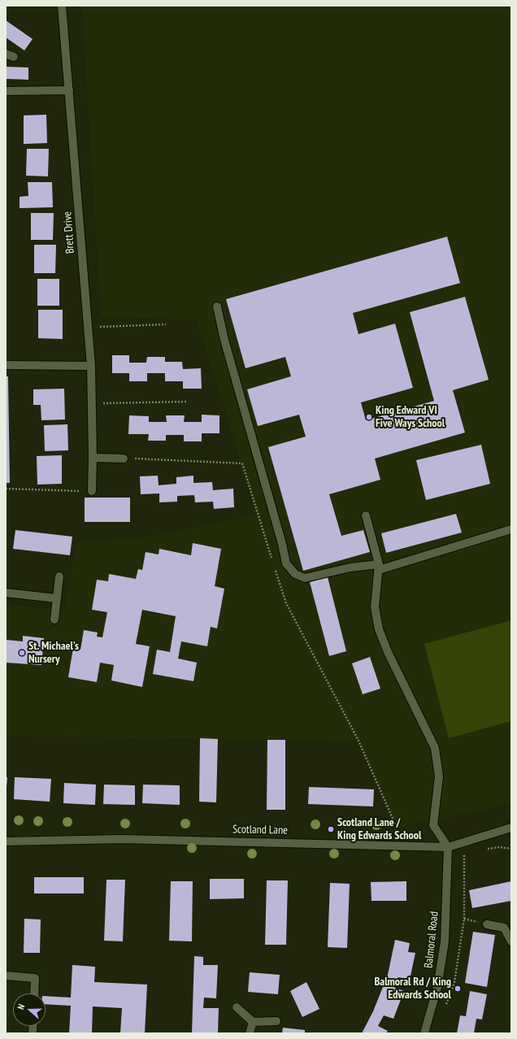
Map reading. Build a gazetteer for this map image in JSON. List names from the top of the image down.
{
  "streets": {
    "street": ["Brett Drive", "Scotland Lane", "Balmoral Road"]
  },
  "crossings": [
    ["Scotland Lane", "Balmoral Road"]
  ],
  "places": [
    "King Edward VI Five Ways School",
    "St. Michael's Nursery",
    "Scotland Lane / King Edwards School",
    "Balmoral Rd / King Edwards School"
  ],
  "north": "left"
}
